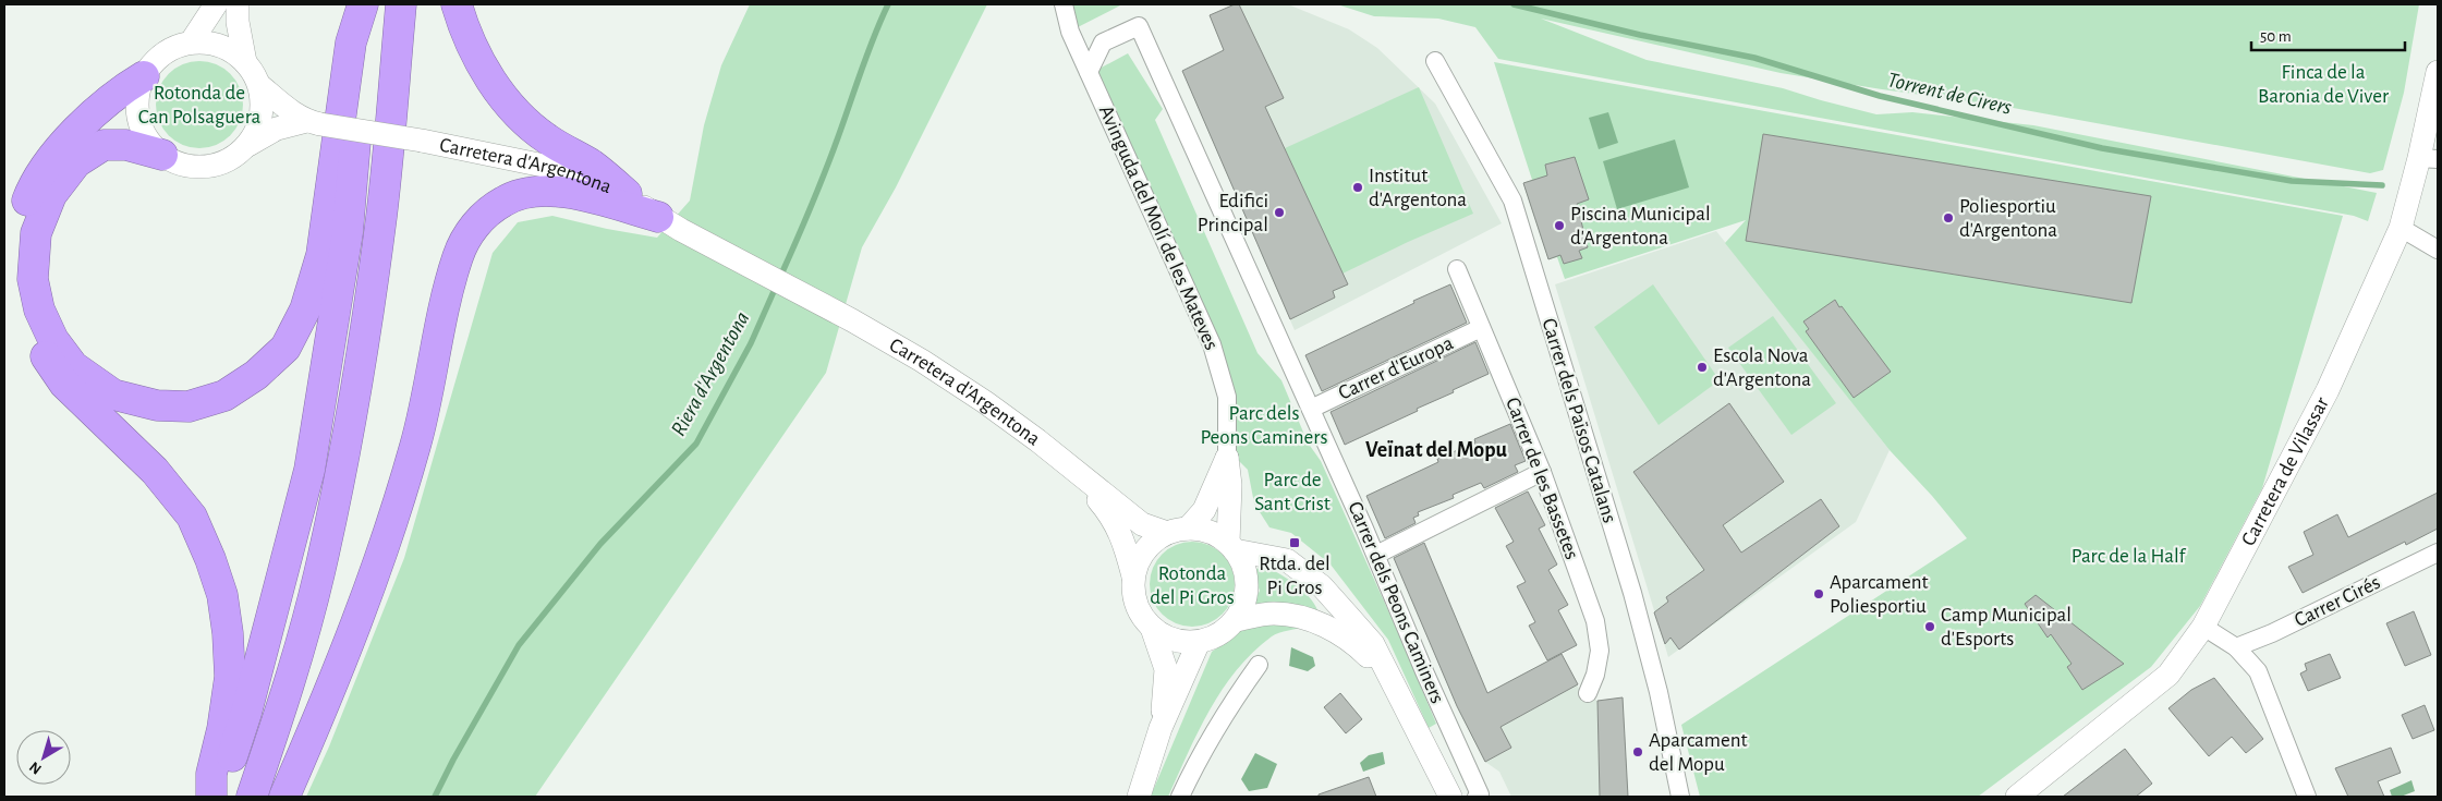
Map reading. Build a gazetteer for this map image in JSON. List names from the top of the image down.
{
  "streets": {
    "street": [
      "Carretera d'Argentona",
      "Avinguda del Molí de les Mateves",
      "Carrer d'Europa",
      "Carrer dels Països Catalans",
      "Carretera de Vilassar",
      "Carrer de les Bassetes",
      "Carrer Cirés",
      "Carrer dels Peons Caminers"
    ]
  },
  "crossings": [
    ["Avinguda del Molí de les Mateves", "Carrer dels Peons Caminers"],
    ["Carrer d'Europa", "Carrer de les Bassetes"],
    ["Carrer d'Europa", "Carrer dels Peons Caminers"]
  ],
  "districts": ["Veïnat del Mopu"],
  "water": ["Torrent de Cirers", "Riera d'Argentona"],
  "parks": [
    "Finca de la Baronia de Viver",
    "Rotonda de Can Polsaguera",
    "Parc dels Peons Caminers",
    "Parc de Sant Crist",
    "Parc de la Half",
    "Rotonda del Pi Gros"
  ],
  "places": {
    "other": [
      "Institut d'Argentona",
      "Edifici Principal",
      "Poliesportiu d'Argentona",
      "Piscina Municipal d'Argentona",
      "Escola Nova d'Argentona",
      "Aparcament Poliesportiu",
      "Camp Municipal d'Esports",
      "Aparcament del Mopu"
    ],
    "transit": ["Rtda. del Pi Gros"]
  },
  "scale_bar": "50 m",
  "north": "bottom left"
}
